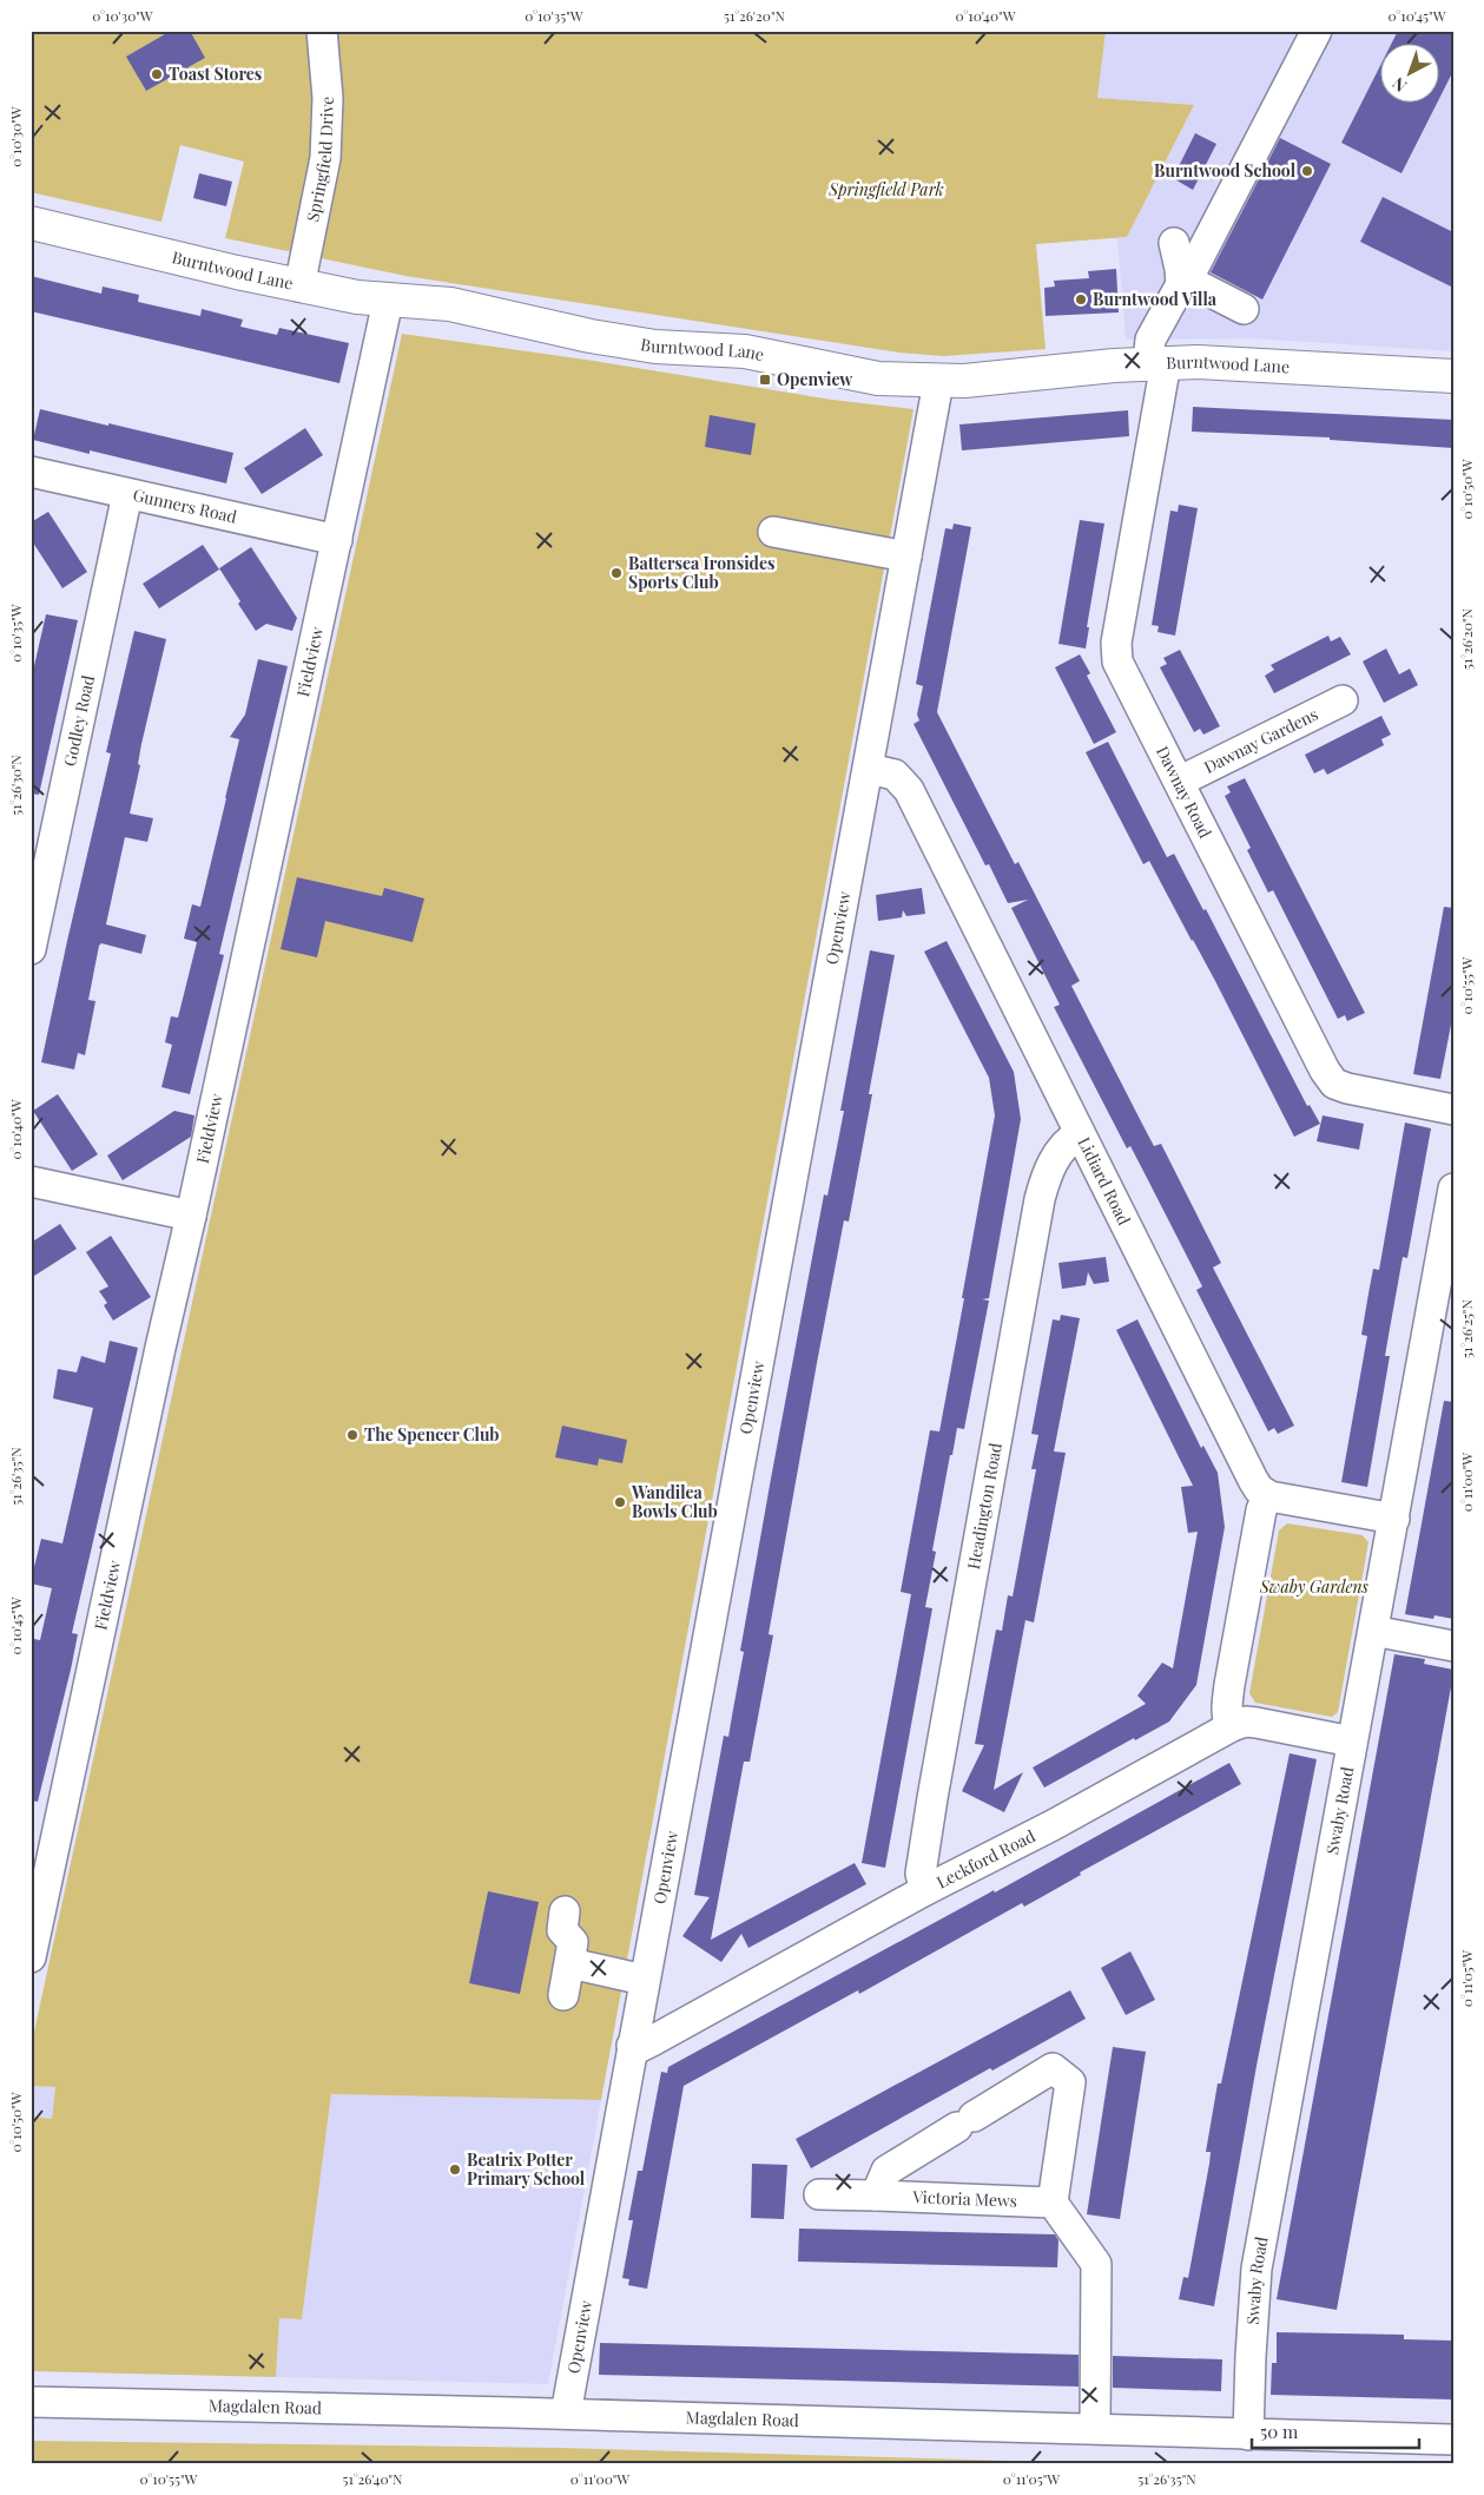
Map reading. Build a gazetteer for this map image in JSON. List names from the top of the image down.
{
  "streets": {
    "main road": ["Burntwood Lane"],
    "street": [
      "Springfield Drive",
      "Gunners Road",
      "Fieldview",
      "Godley Road",
      "Dawnay Gardens",
      "Dawnay Road",
      "Openview",
      "Lidiard Road",
      "Headington Road",
      "Swaby Road",
      "Leckford Road",
      "Victoria Mews",
      "Magdalen Road"
    ]
  },
  "crossings": [
    ["Springfield Drive", "Burntwood Lane"],
    ["Burntwood Lane", "Fieldview"],
    ["Burntwood Lane", "Dawnay Road"],
    ["Burntwood Lane", "Openview"],
    ["Gunners Road", "Fieldview"],
    ["Gunners Road", "Godley Road"],
    ["Dawnay Gardens", "Dawnay Road"],
    ["Openview", "Lidiard Road"],
    ["Openview", "Leckford Road"],
    ["Openview", "Magdalen Road"],
    ["Lidiard Road", "Headington Road"],
    ["Headington Road", "Leckford Road"],
    ["Swaby Road", "Leckford Road"],
    ["Swaby Road", "Magdalen Road"]
  ],
  "parks": ["Springfield Park", "Swaby Gardens"],
  "places": {
    "other": [
      "Toast Stores",
      "Burntwood School",
      "Burntwood Villa",
      "Battersea Ironsides Sports Club",
      "The Spencer Club",
      "Wandilea Bowls Club",
      "Beatrix Potter Primary School"
    ],
    "transit": ["Openview"]
  },
  "scale_bar": "50 m",
  "north": "bottom left",
  "coordinates": [
    "0°10'30\"W",
    "0°10'35\"W",
    "51°26'20\"N",
    "0°10'40\"W",
    "0°10'45\"W",
    "0°10'50\"W",
    "51°26'30\"N",
    "0°10'55\"W",
    "51°26'25\"N",
    "51°26'35\"N",
    "0°11'00\"W",
    "0°11'05\"W",
    "51°26'40\"N"
  ]
}
